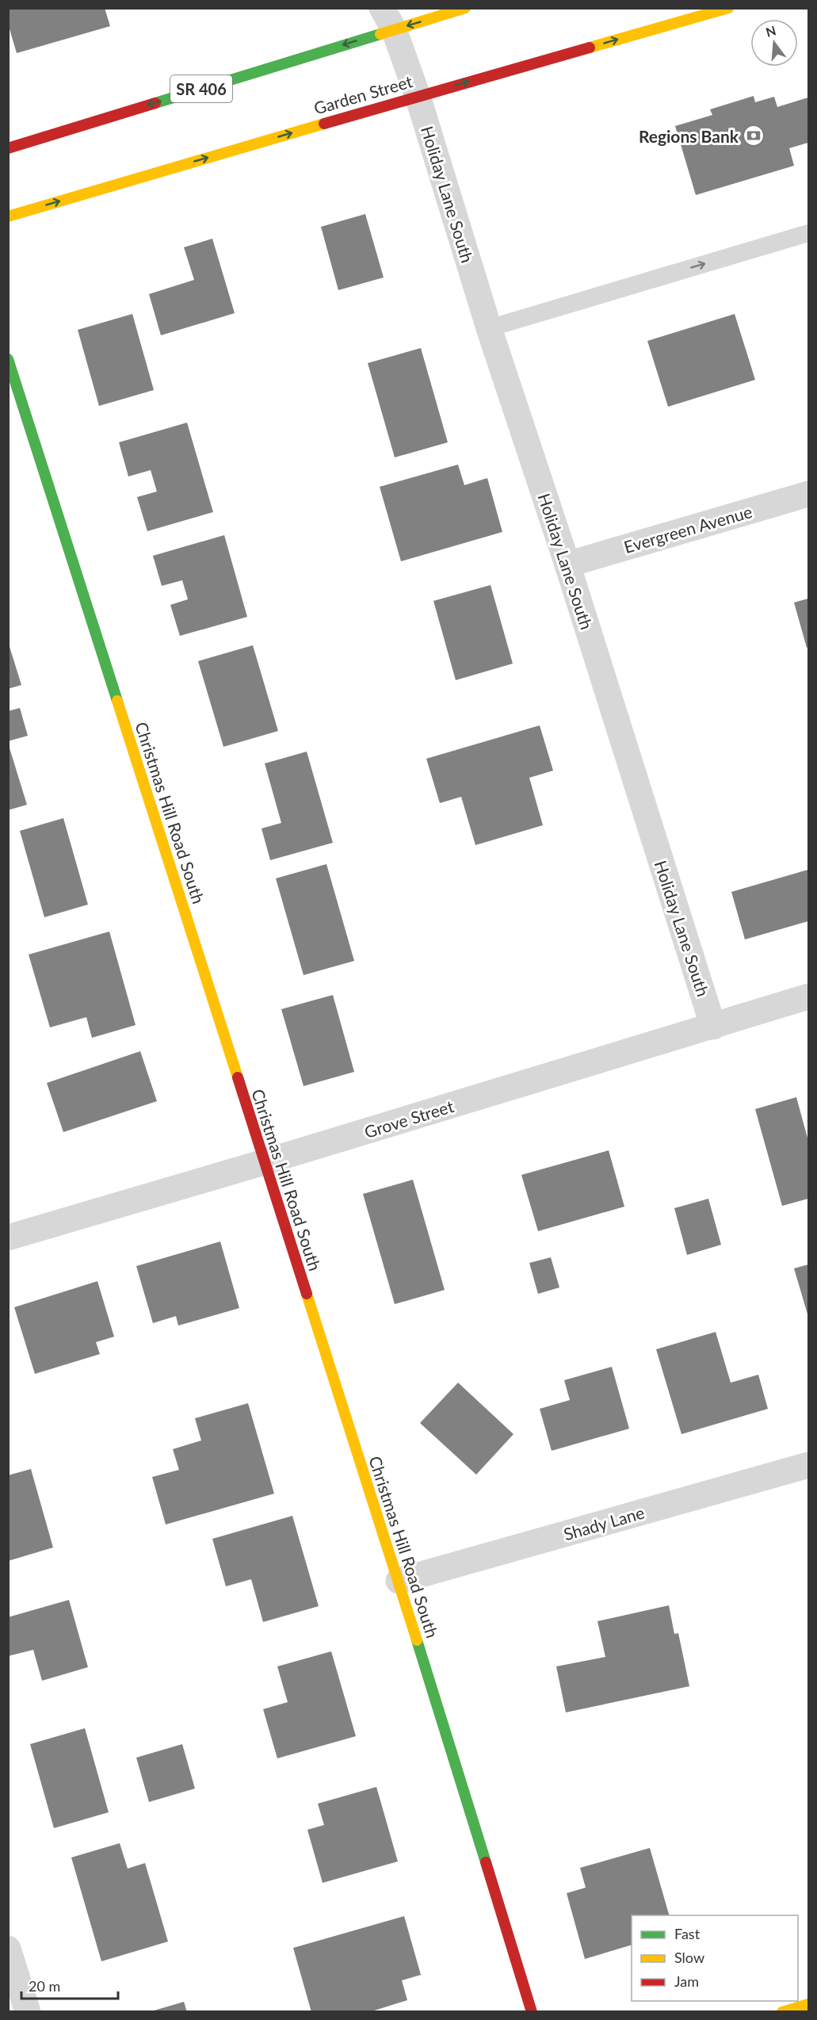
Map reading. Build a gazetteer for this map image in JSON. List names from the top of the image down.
{
  "streets": {
    "street": [
      "SR 406",
      "Garden Street",
      "Holiday Lane South",
      "Evergreen Avenue",
      "Christmas Hill Road South",
      "Grove Street",
      "Shady Lane"
    ]
  },
  "crossings": [
    ["SR 406", "Holiday Lane South"],
    ["Garden Street", "Holiday Lane South"],
    ["Holiday Lane South", "Evergreen Avenue"],
    ["Holiday Lane South", "Grove Street"],
    ["Christmas Hill Road South", "Grove Street"],
    ["Christmas Hill Road South", "Shady Lane"]
  ],
  "places": {
    "bank": ["Regions Bank"]
  },
  "legend": ["Fast", "Slow", "Jam"],
  "scale_bar": "20 m",
  "north": "top"
}
